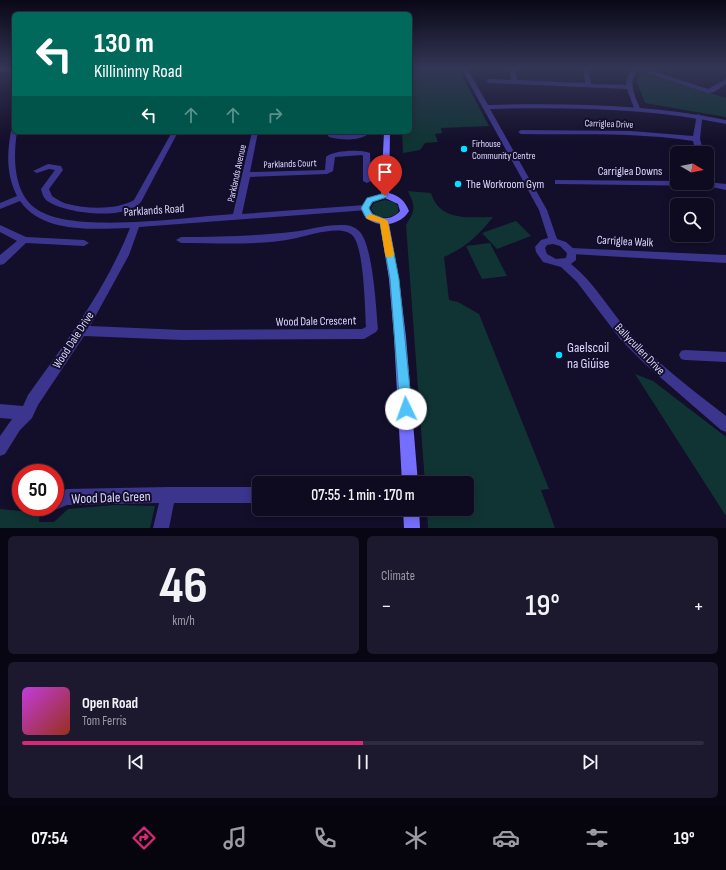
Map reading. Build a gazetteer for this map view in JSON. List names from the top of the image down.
{
  "streets": {
    "street": [
      "Carriglea Drive",
      "Parklands Court",
      "Carriglea Downs",
      "Parklands Avenue",
      "Parklands Road",
      "Carriglea Walk",
      "Wood Dale Crescent",
      "Wood Dale Drive",
      "Ballycullen Drive",
      "Wood Dale Green"
    ]
  },
  "crossings": [
    ["Parklands Court", "Parklands Avenue"],
    ["Parklands Avenue", "Parklands Road"],
    ["Parklands Road", "Wood Dale Drive"],
    ["Carriglea Walk", "Ballycullen Drive"],
    ["Wood Dale Crescent", "Wood Dale Drive"]
  ],
  "places": ["Firhouse Community Centre", "The Workroom Gym", "Gaelscoil na Giúise"],
  "north": "right",
  "page": {
    "turn": ["130 m", "Killininny Road"],
    "limit": "50",
    "trip": "07:55 · 1 min · 170 m",
    "tile": [
      ["46", "km/h"],
      "Climate"
    ],
    "heat": ["−", "19°", "+"],
    "song": ["Open Road", "Tom Ferris"],
    "tabs": ["07:54", "19°"]
  }
}
